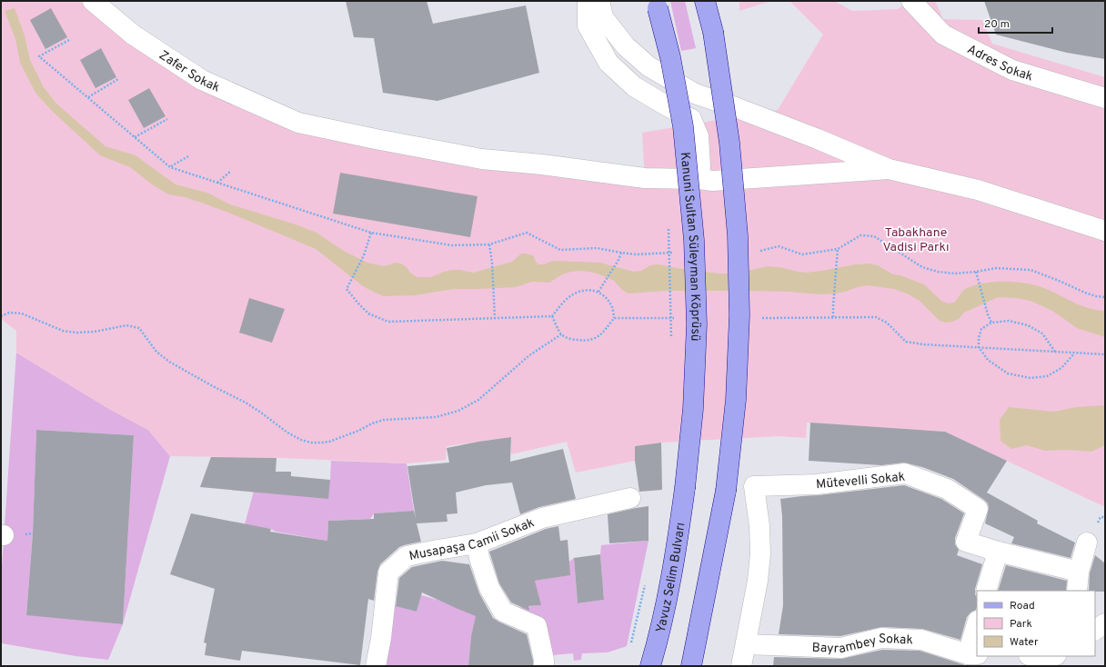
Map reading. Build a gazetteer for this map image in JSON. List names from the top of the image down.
{
  "streets": {
    "main road": ["Kanuni Sultan Süleyman Köprüsü", "Yavuz Selim Bulvarı"],
    "street": [
      "Adres Sokak",
      "Zafer Sokak",
      "Mütevelli Sokak",
      "Musapaşa Camii Sokak",
      "Bayrambey Sokak"
    ]
  },
  "crossings": [
    ["Kanuni Sultan Süleyman Köprüsü", "Yavuz Selim Bulvarı"],
    ["Mütevelli Sokak", "Bayrambey Sokak"]
  ],
  "parks": ["Tabakhane Vadisi Parkı"],
  "legend": ["Road", "Park", "Water"],
  "scale_bar": "20 m"
}
